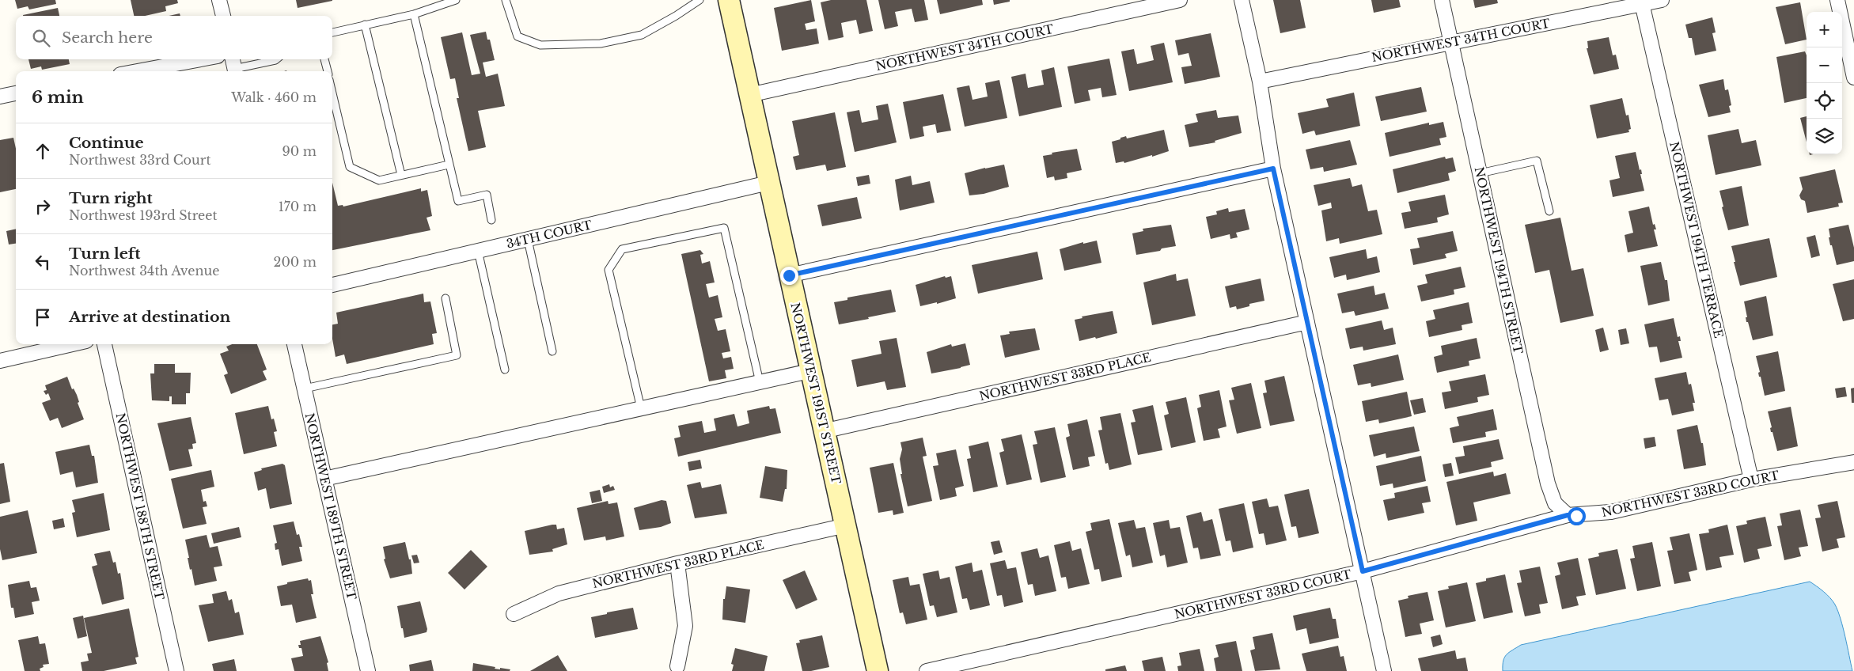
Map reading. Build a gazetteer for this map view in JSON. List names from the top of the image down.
{
  "streets": {
    "street": [
      "NORTHWEST 34TH COURT",
      "34TH COURT",
      "NORTHWEST 194TH TERRACE",
      "NORTHWEST 194TH STREET",
      "NORTHWEST 33RD PLACE",
      "NORTHWEST 191ST STREET",
      "NORTHWEST 33RD COURT",
      "NORTHWEST 188TH STREET",
      "NORTHWEST 189TH STREET"
    ]
  },
  "crossings": [
    ["NORTHWEST 34TH COURT", "NORTHWEST 194TH TERRACE"],
    ["NORTHWEST 34TH COURT", "NORTHWEST 194TH STREET"],
    ["NORTHWEST 34TH COURT", "NORTHWEST 191ST STREET"],
    ["34TH COURT", "NORTHWEST 191ST STREET"],
    ["NORTHWEST 194TH TERRACE", "NORTHWEST 33RD COURT"],
    ["NORTHWEST 194TH STREET", "NORTHWEST 33RD COURT"],
    ["NORTHWEST 33RD PLACE", "NORTHWEST 191ST STREET"]
  ],
  "page": {
    "map_buttons": ["+", "−"],
    "search": "Search here",
    "heading": ["6 min", "Walk · 460 m"],
    "list": [
      ["Continue", "Northwest 33rd Court", "90 m"],
      ["Turn right", "Northwest 193rd Street", "170 m"],
      ["Turn left", "Northwest 34th Avenue", "200 m"],
      "Arrive at destination"
    ]
  }
}
